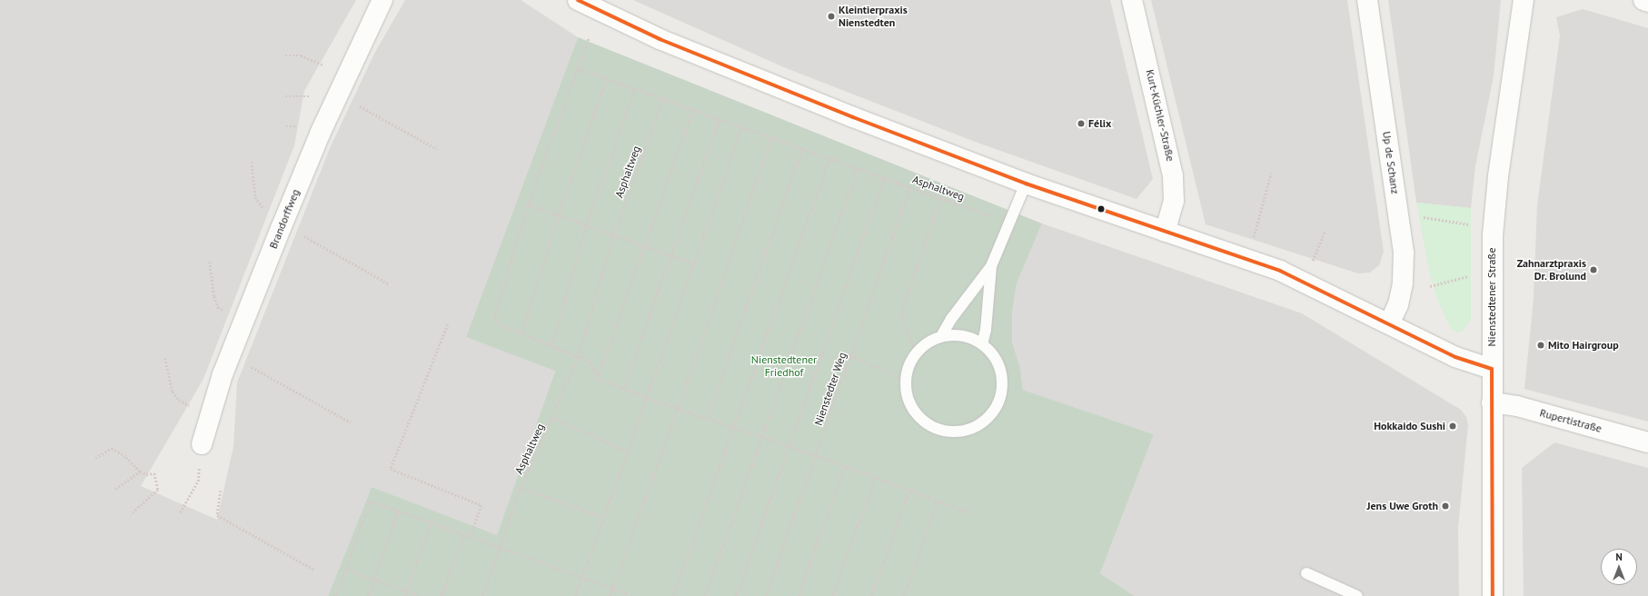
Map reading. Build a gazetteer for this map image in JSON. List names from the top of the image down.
{
  "streets": {
    "street": [
      "Kurt-Küchler-Straße",
      "Up de Schanz",
      "Brandorffweg",
      "Nienstedtener Straße",
      "Rupertistraße"
    ],
    "path": ["Asphaltweg", "Nienstedter Weg"]
  },
  "crossings": [
    ["Asphaltweg", "Nienstedter Weg"],
    ["Nienstedtener Straße", "Rupertistraße"]
  ],
  "parks": ["Nienstedtener Friedhof"],
  "places": [
    "Kleintierpraxis Nienstedten",
    "Félix",
    "Zahnarztpraxis Dr. Brolund",
    "Mito Hairgroup",
    "Hokkaido Sushi",
    "Jens Uwe Groth"
  ],
  "north": "top"
}
